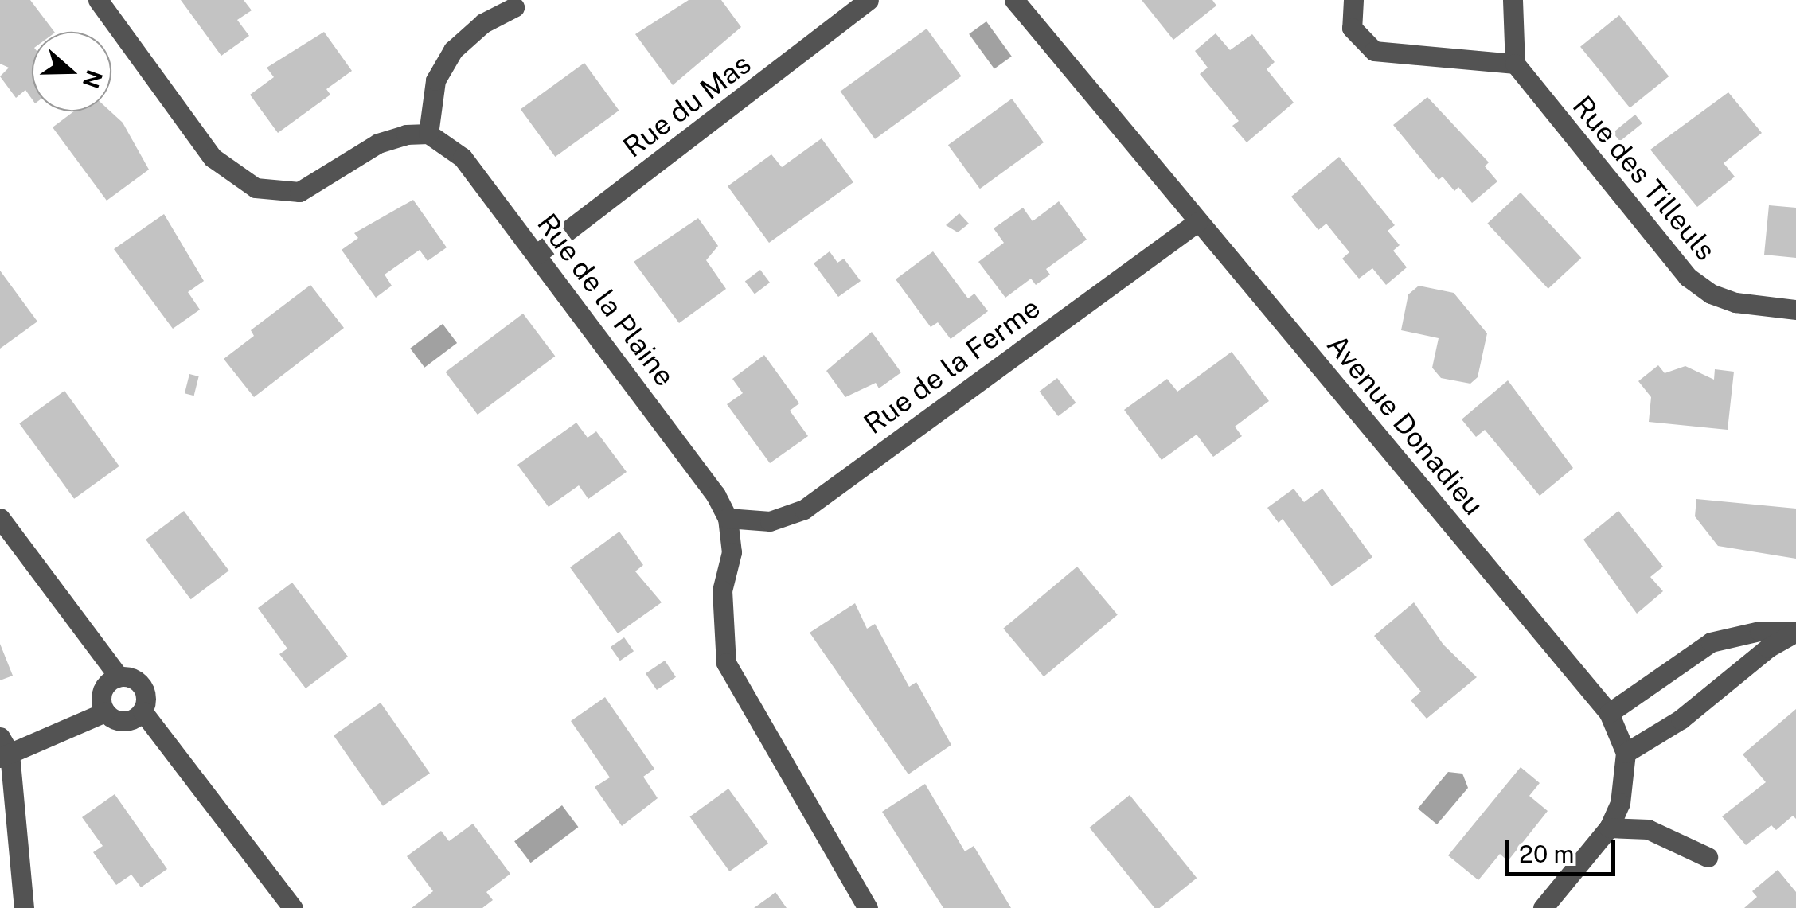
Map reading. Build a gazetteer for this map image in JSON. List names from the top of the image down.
{
  "streets": {
    "street": [
      "Rue du Mas",
      "Rue des Tilleuls",
      "Rue de la Plaine",
      "Rue de la Ferme",
      "Avenue Donadieu"
    ]
  },
  "crossings": [
    ["Rue du Mas", "Rue de la Plaine"],
    ["Rue de la Plaine", "Rue de la Ferme"],
    ["Rue de la Ferme", "Avenue Donadieu"]
  ],
  "scale_bar": "20 m",
  "north": "right"
}
